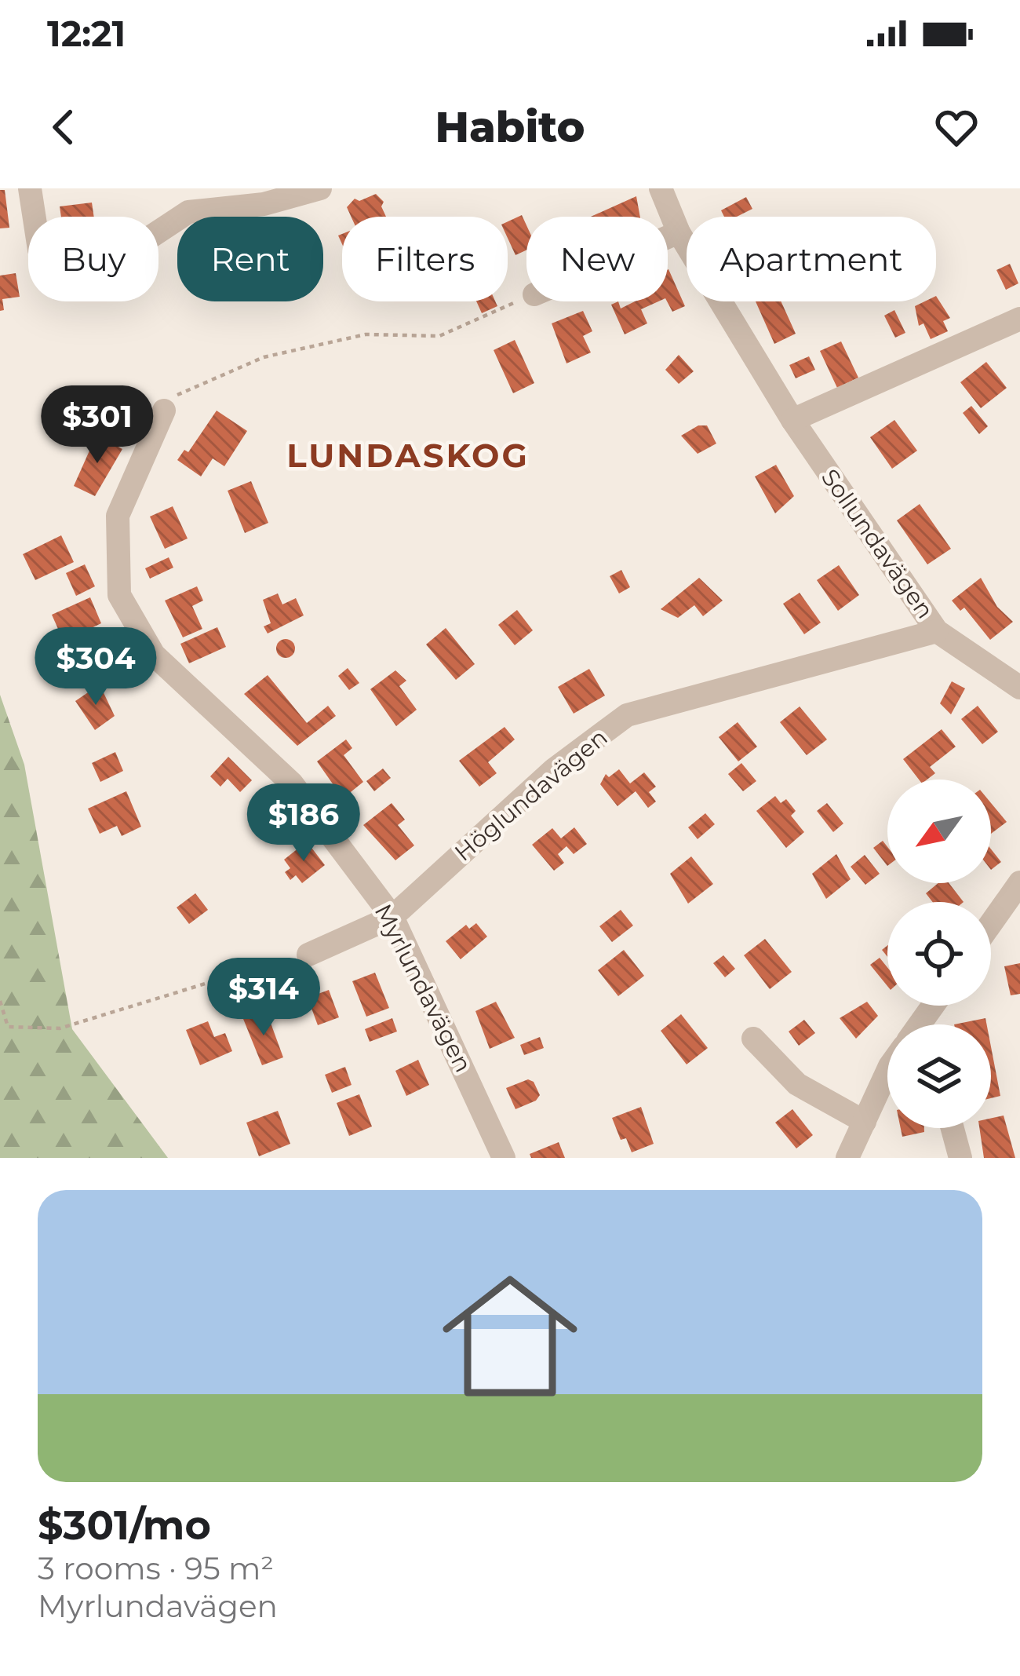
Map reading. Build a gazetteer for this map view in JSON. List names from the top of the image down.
{
  "streets": {
    "street": ["Sollundavägen", "Höglundavägen", "Myrlundavägen"]
  },
  "crossings": [
    ["Sollundavägen", "Höglundavägen"],
    ["Höglundavägen", "Myrlundavägen"]
  ],
  "districts": ["LUNDASKOG"],
  "north": "bottom left",
  "page": {
    "status": "12:21",
    "header": "Habito",
    "chip": [
      "Buy",
      "Rent",
      "Filters",
      "New",
      "Apartment"
    ],
    "price": [
      "$301",
      "$304",
      "$186",
      "$314"
    ],
    "list": [
      {
        "name": "$301/mo",
        "note": "3 rooms · 95 m² · Myrlundavägen"
      }
    ]
  }
}
